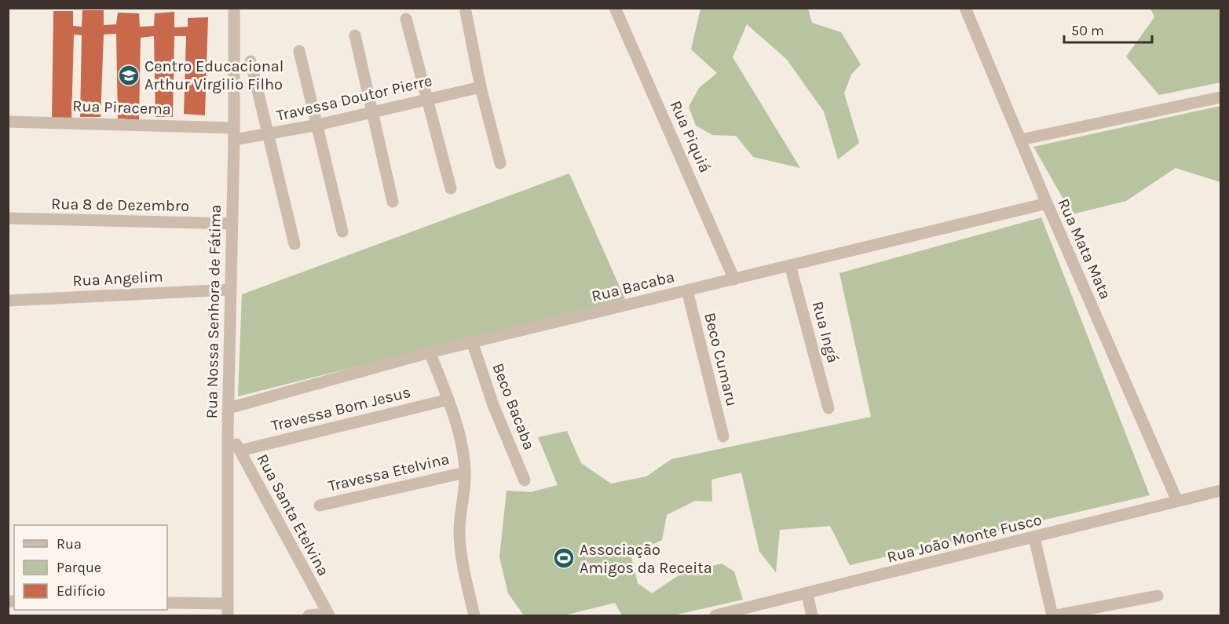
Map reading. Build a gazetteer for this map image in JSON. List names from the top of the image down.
{
  "streets": {
    "street": [
      "Travessa Doutor Pierre",
      "Rua Piracema",
      "Rua Piquiá",
      "Rua 8 de Dezembro",
      "Rua Mata Mata",
      "Rua Angelim",
      "Rua Bacaba",
      "Rua Nossa Senhora de Fátima",
      "Rua Ingá",
      "Beco Cumaru",
      "Beco Bacaba",
      "Travessa Bom Jesus",
      "Travessa Etelvina",
      "Rua Santa Etelvina",
      "Rua João Monte Fusco"
    ]
  },
  "crossings": [
    ["Travessa Doutor Pierre", "Rua Piracema"],
    ["Travessa Doutor Pierre", "Rua Nossa Senhora de Fátima"],
    ["Rua Piracema", "Rua Nossa Senhora de Fátima"],
    ["Rua Piquiá", "Rua Bacaba"],
    ["Rua 8 de Dezembro", "Rua Nossa Senhora de Fátima"],
    ["Rua Mata Mata", "Rua Bacaba"],
    ["Rua Mata Mata", "Rua João Monte Fusco"],
    ["Rua Angelim", "Rua Nossa Senhora de Fátima"],
    ["Rua Bacaba", "Rua Nossa Senhora de Fátima"],
    ["Rua Bacaba", "Rua Ingá"],
    ["Rua Bacaba", "Beco Cumaru"],
    ["Rua Bacaba", "Beco Bacaba"],
    ["Rua Nossa Senhora de Fátima", "Rua Santa Etelvina"],
    ["Travessa Bom Jesus", "Rua Santa Etelvina"]
  ],
  "places": {
    "school or university": ["Centro Educacional Arthur Virgilio Filho"],
    "sports": ["Associação Amigos da Receita"]
  },
  "legend": ["Rua", "Parque", "Edifício"],
  "scale_bar": "50 m"
}
